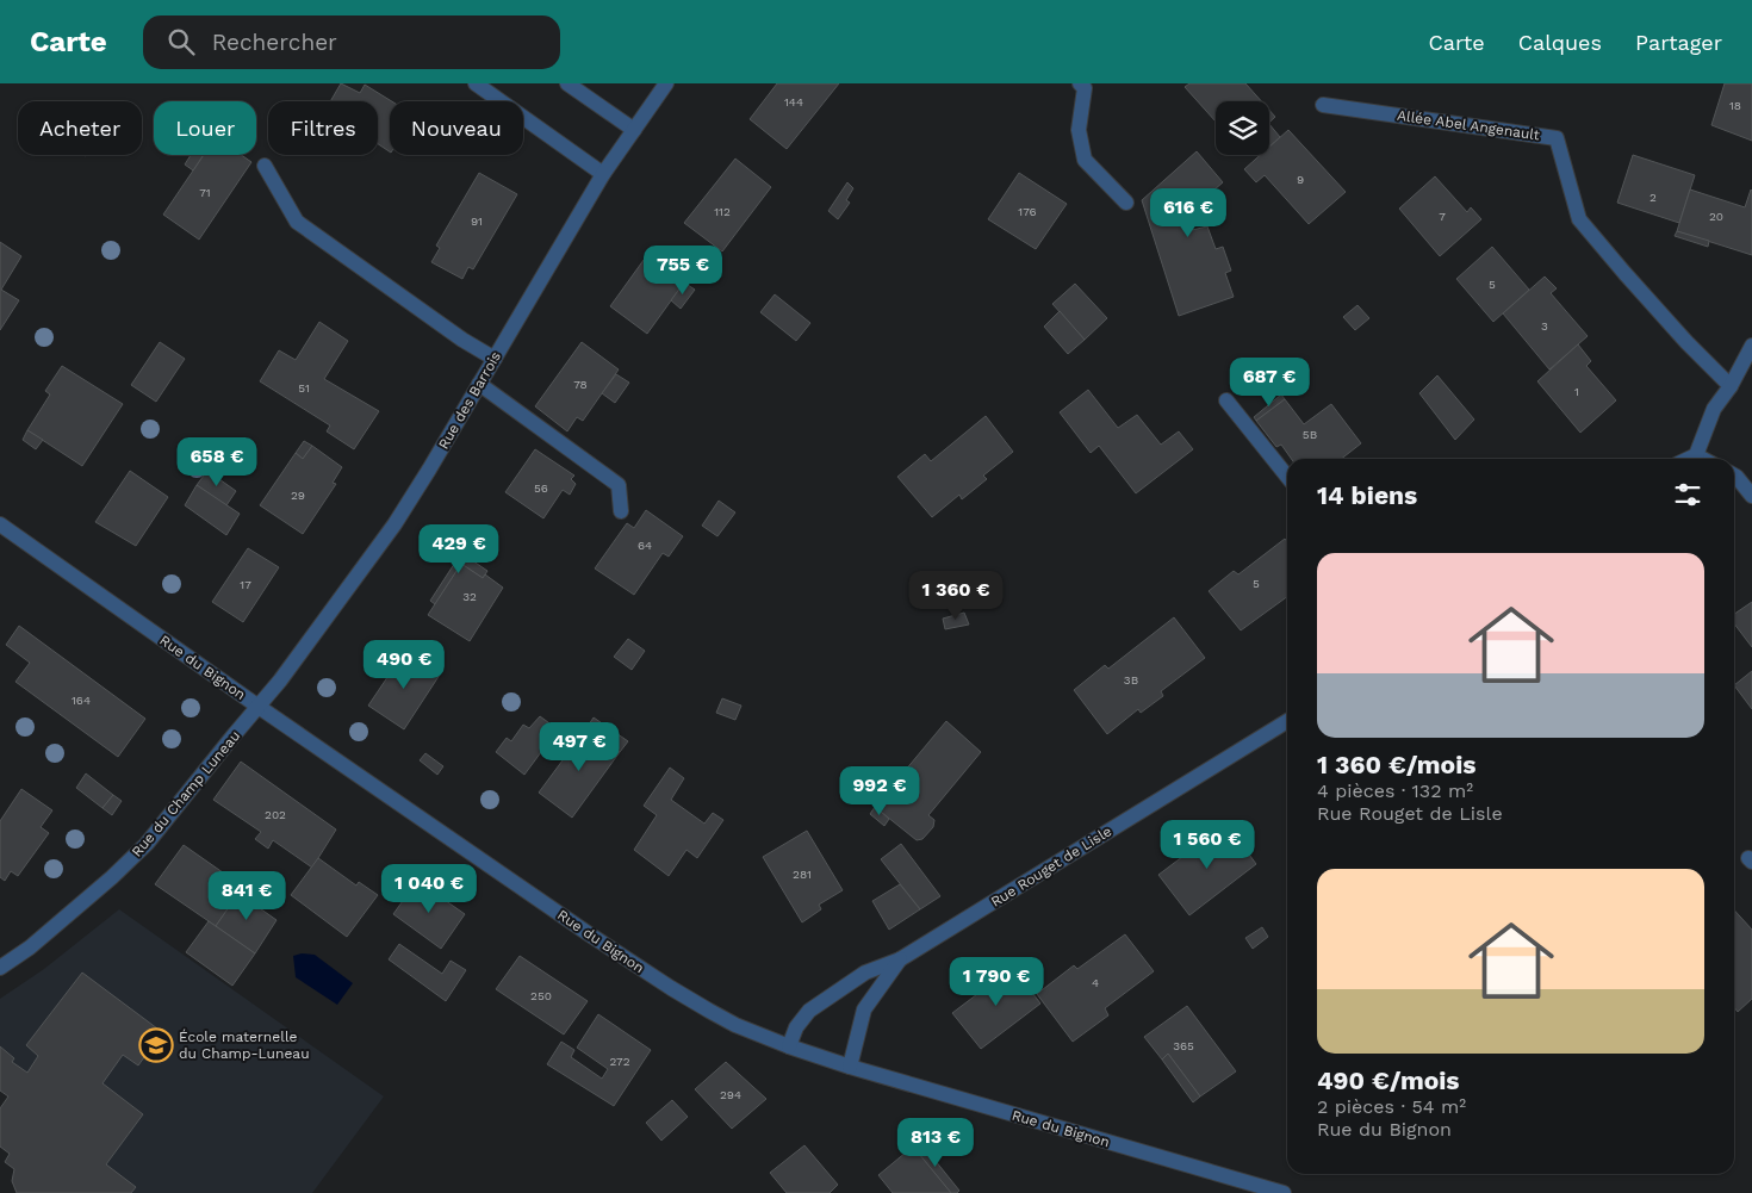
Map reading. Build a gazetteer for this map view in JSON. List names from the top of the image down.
{
  "streets": {
    "street": [
      "Allée Abel Angenault",
      "Rue des Barrois",
      "Rue du Bignon",
      "Rue du Champ Luneau",
      "Rue Rouget de Lisle"
    ]
  },
  "crossings": [
    ["Rue des Barrois", "Rue du Bignon"],
    ["Rue des Barrois", "Rue du Champ Luneau"],
    ["Rue du Bignon", "Rue du Champ Luneau"],
    ["Rue du Bignon", "Rue Rouget de Lisle"]
  ],
  "places": {
    "school or university": ["École maternelle du Champ-Luneau"]
  },
  "house_numbers": [
    "144",
    "18",
    "9",
    "71",
    "2",
    "112",
    "176",
    "7",
    "20",
    "91",
    "5",
    "3",
    "78",
    "51",
    "1",
    "5B",
    "56",
    "29",
    "64",
    "5",
    "17",
    "32",
    "3B",
    "164",
    "202",
    "281",
    "4",
    "250",
    "365",
    "272",
    "294"
  ],
  "page": {
    "header": "Carte",
    "search": "Rechercher",
    "nav": ["Carte", "Calques", "Partager"],
    "chip": [
      "Acheter",
      "Louer",
      "Filtres",
      "Nouveau"
    ],
    "price": [
      "616 €",
      "755 €",
      "687 €",
      "658 €",
      "429 €",
      "1 360 €",
      "490 €",
      "497 €",
      "992 €",
      "1 560 €",
      "1 040 €",
      "841 €",
      "1 790 €",
      "813 €"
    ],
    "heading": "14 biens",
    "list": [
      {
        "name": "1 360 €/mois",
        "note": "4 pièces · 132 m² · Rue Rouget de Lisle"
      },
      {
        "name": "490 €/mois",
        "note": "2 pièces · 54 m² · Rue du Bignon"
      }
    ]
  }
}
